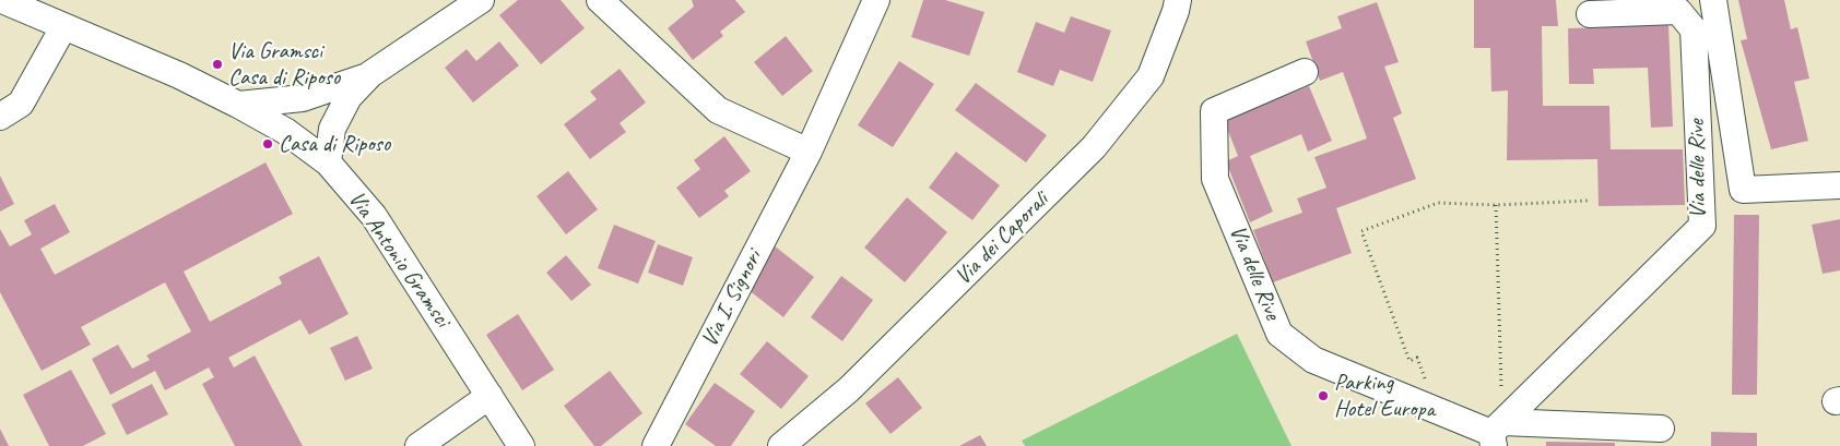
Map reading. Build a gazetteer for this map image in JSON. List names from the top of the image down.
{
  "streets": {
    "street": [
      "Via delle Rive",
      "Via dei Caporali",
      "Via Antonio Gramsci",
      "Via I. Signori"
    ]
  },
  "places": ["Via Gramsci Casa di Riposo", "Casa di Riposo", "Parking Hotel Europa"]
}
